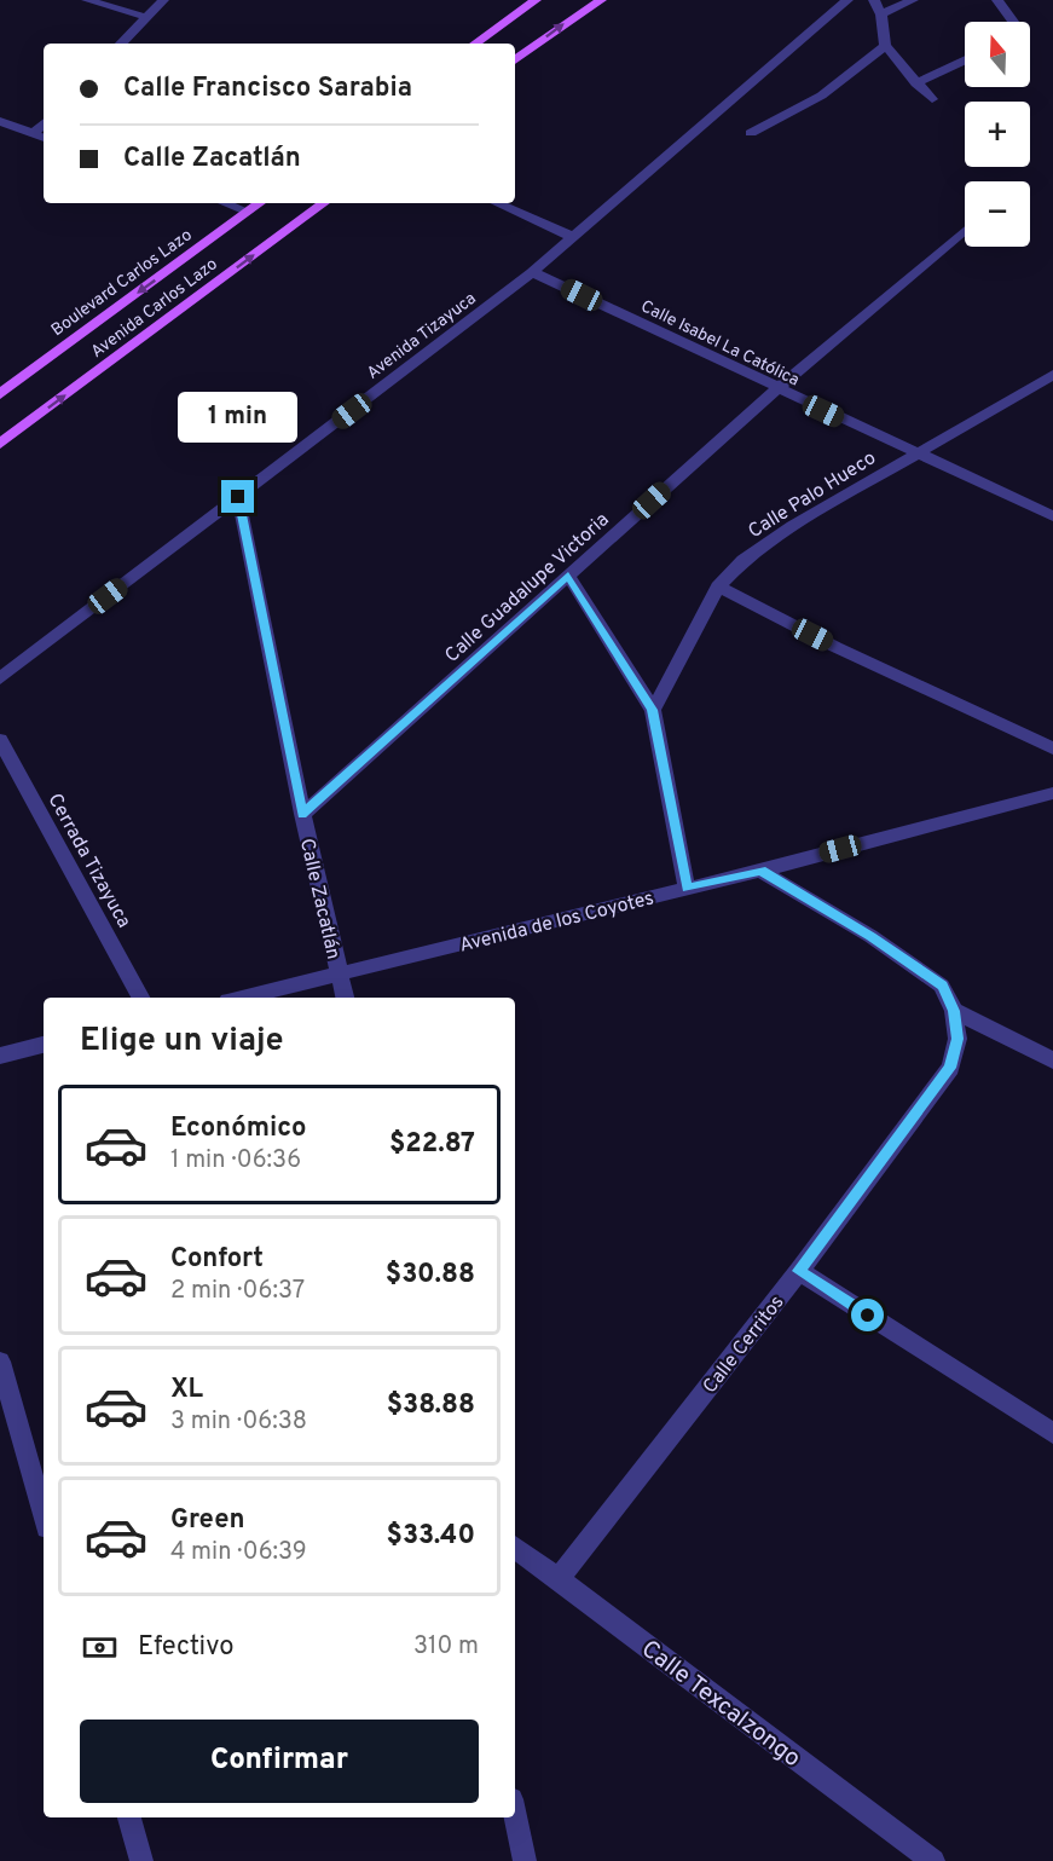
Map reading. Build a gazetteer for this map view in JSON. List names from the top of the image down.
{
  "streets": {
    "main road": ["Boulevard Carlos Lazo", "Avenida Carlos Lazo"],
    "street": [
      "Avenida Tizayuca",
      "Calle Isabel La Católica",
      "Calle Palo Hueco",
      "Calle Guadalupe Victoria",
      "Cerrada Tizayuca",
      "Calle Zacatlán",
      "Avenida de los Coyotes",
      "Calle Cerritos",
      "Calle Texcalzongo"
    ]
  },
  "crossings": [
    ["Avenida Tizayuca", "Calle Isabel La Católica"],
    ["Avenida Tizayuca", "Calle Zacatlán"],
    ["Calle Isabel La Católica", "Calle Palo Hueco"],
    ["Calle Isabel La Católica", "Calle Guadalupe Victoria"],
    ["Calle Guadalupe Victoria", "Calle Zacatlán"],
    ["Calle Zacatlán", "Avenida de los Coyotes"],
    ["Avenida de los Coyotes", "Calle Cerritos"],
    ["Calle Cerritos", "Calle Texcalzongo"]
  ],
  "one_way": ["Boulevard Carlos Lazo", "Avenida Carlos Lazo"],
  "north": "top",
  "page": {
    "map_buttons": ["+", "−"],
    "banner": ["Calle Francisco Sarabia", "Calle Zacatlán"],
    "bubble": "1 min",
    "heading": "Elige un viaje",
    "list": [
      {
        "name": "Económico",
        "note": "1 min · 06:36",
        "value": "$22.87"
      },
      {
        "name": "Confort",
        "note": "2 min · 06:37",
        "value": "$30.88"
      },
      {
        "name": "XL",
        "note": "3 min · 06:38",
        "value": "$38.88"
      },
      {
        "name": "Green",
        "note": "4 min · 06:39",
        "value": "$33.40"
      }
    ],
    "pay": ["Efectivo", "310 m"],
    "buttons": "Confirmar"
  }
}
